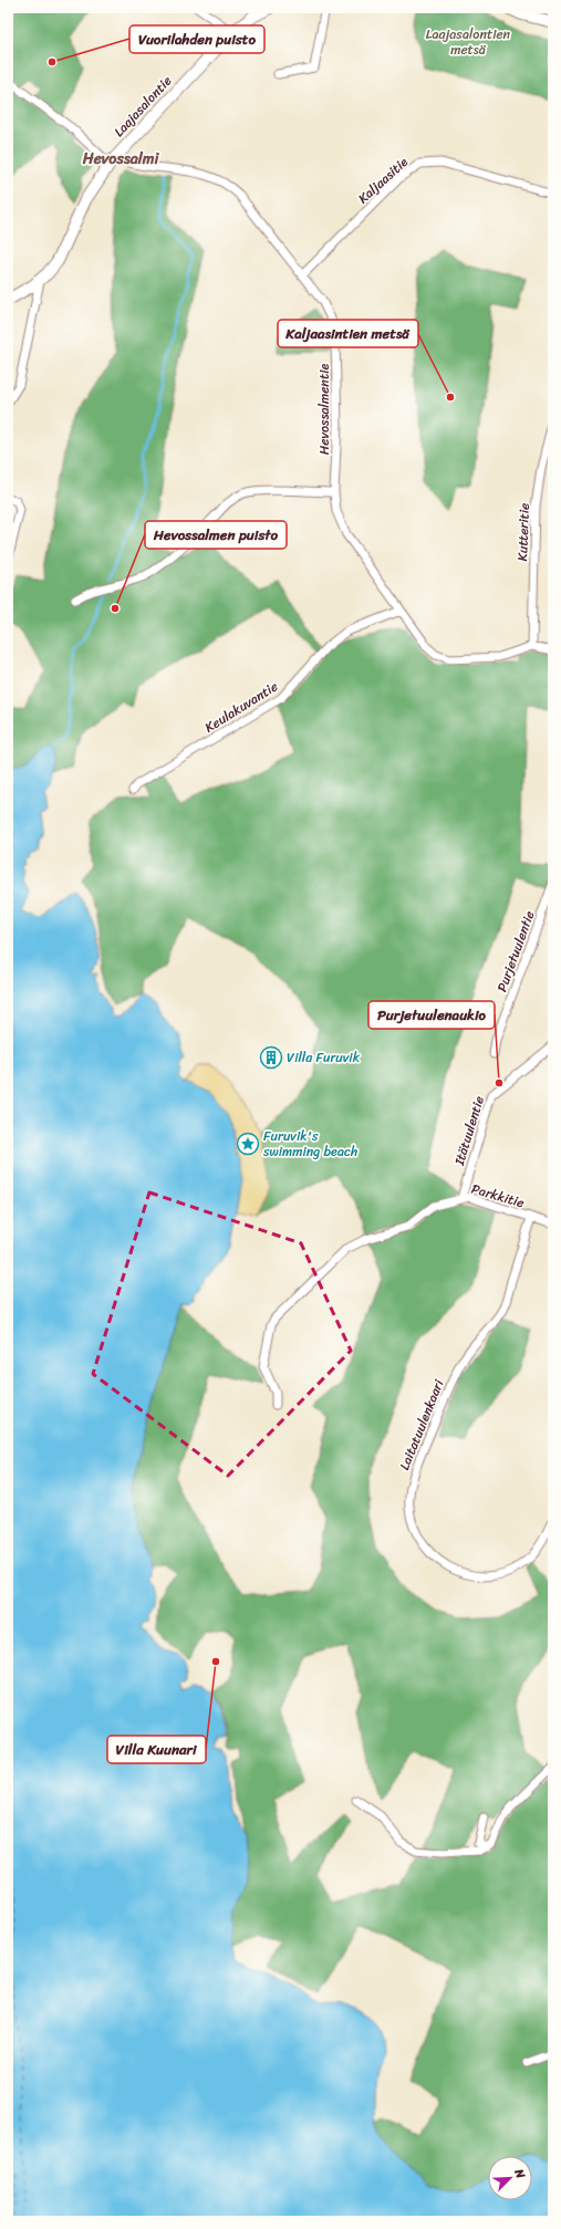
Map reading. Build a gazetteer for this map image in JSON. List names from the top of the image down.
{
  "streets": {
    "main road": ["Laajasalontie"],
    "street": [
      "Kaljaasitie",
      "Hevossalmentie",
      "Kutteritie",
      "Keulakuvantie",
      "Purjetuulentie",
      "Itätuulentie",
      "Parkkitie",
      "Laitatuulenkaari"
    ]
  },
  "crossings": [
    ["Laajasalontie", "Hevossalmentie"],
    ["Kaljaasitie", "Hevossalmentie"],
    ["Hevossalmentie", "Kutteritie"],
    ["Hevossalmentie", "Keulakuvantie"],
    ["Itätuulentie", "Parkkitie"],
    ["Parkkitie", "Laitatuulenkaari"]
  ],
  "districts": ["Hevossalmi"],
  "parks": ["Laajasalontien metsä"],
  "places": {
    "other": [
      "Vuorilahden puisto",
      "Kaljaasintien metsä",
      "Hevossalmen puisto",
      "Purjetuulenaukio",
      "Villa Kuunari"
    ],
    "building": ["Villa Furuvik"],
    "place": ["Furuvik's swimming beach"]
  },
  "north": "top right"
}
